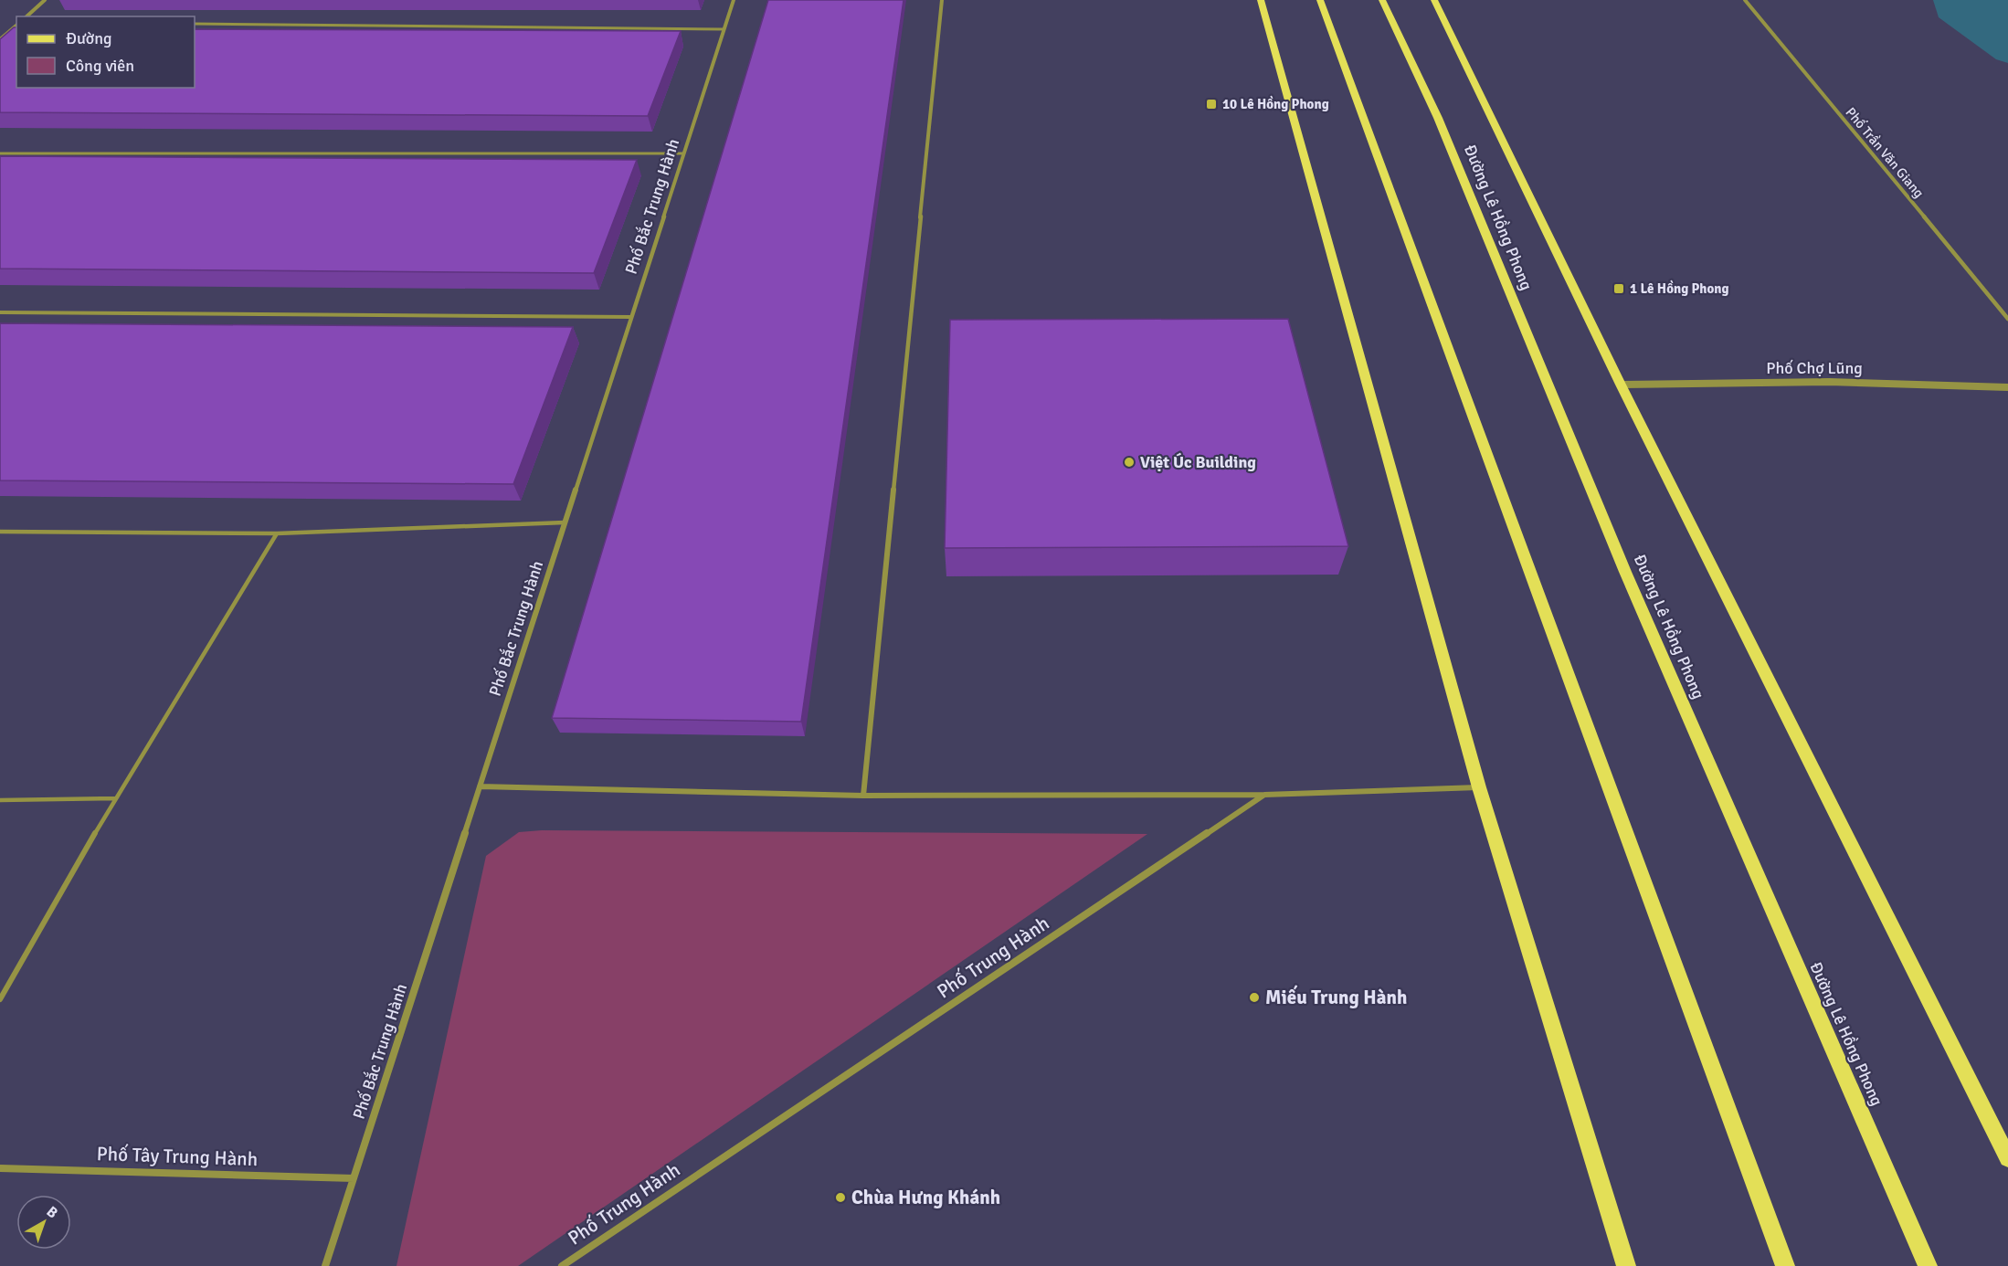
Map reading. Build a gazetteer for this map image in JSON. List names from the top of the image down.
{
  "streets": {
    "main road": ["Đường Lê Hồng Phong"],
    "street": [
      "Phố Trần Văn Giang",
      "Phố Bắc Trung Hành",
      "Phố Chợ Lũng",
      "Phố Trung Hành",
      "Phố Tây Trung Hành"
    ]
  },
  "crossings": [
    ["Phố Bắc Trung Hành", "Phố Tây Trung Hành"],
    ["Đường Lê Hồng Phong", "Phố Chợ Lũng"]
  ],
  "places": {
    "transit": ["10 Lê Hồng Phong", "1 Lê Hồng Phong"],
    "other": ["Việt Úc Building", "Miếu Trung Hành", "Chùa Hưng Khánh"]
  },
  "legend": ["Đường", "Công viên"],
  "north": "top right"
}
